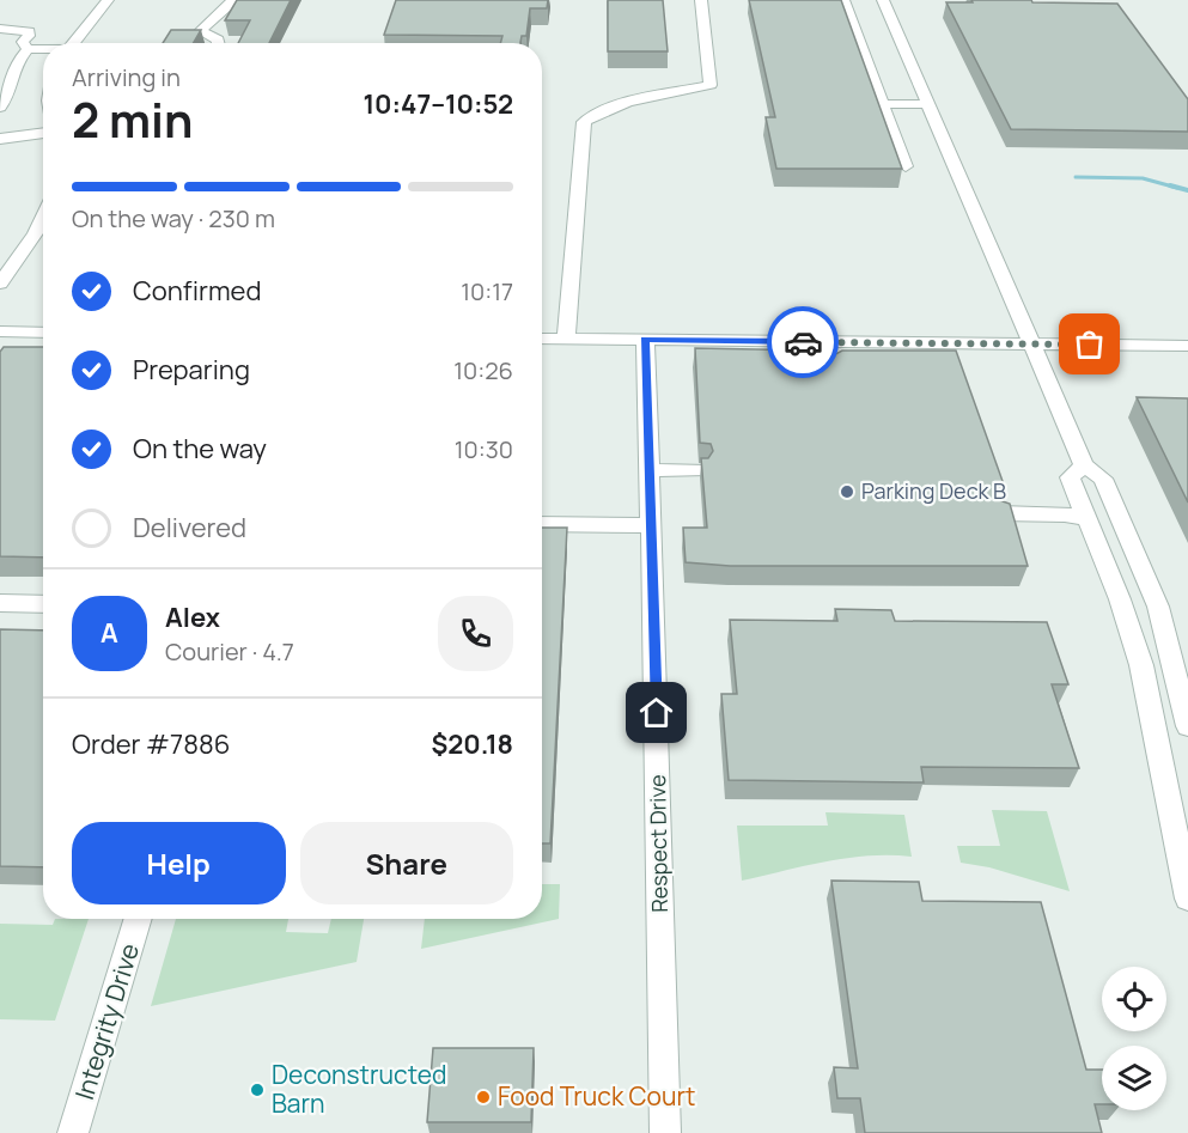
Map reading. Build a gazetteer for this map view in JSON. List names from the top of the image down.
{
  "streets": {
    "street": ["Respect Drive", "Integrity Drive"]
  },
  "places": ["Parking Deck B", "Deconstructed Barn", "Food Truck Court"],
  "page": {
    "heading": ["2 min", "Arriving in", "10:47–10:52"],
    "panel": [
      "Alex",
      "Courier · 4.7",
      "Order #7886",
      "$20.18"
    ],
    "bar": "On the way · 230 m",
    "list": [
      ["Confirmed", "10:17"],
      ["Preparing", "10:26"],
      ["On the way", "10:30"],
      "Delivered"
    ],
    "round": "A",
    "buttons": ["Help", "Share"]
  }
}
